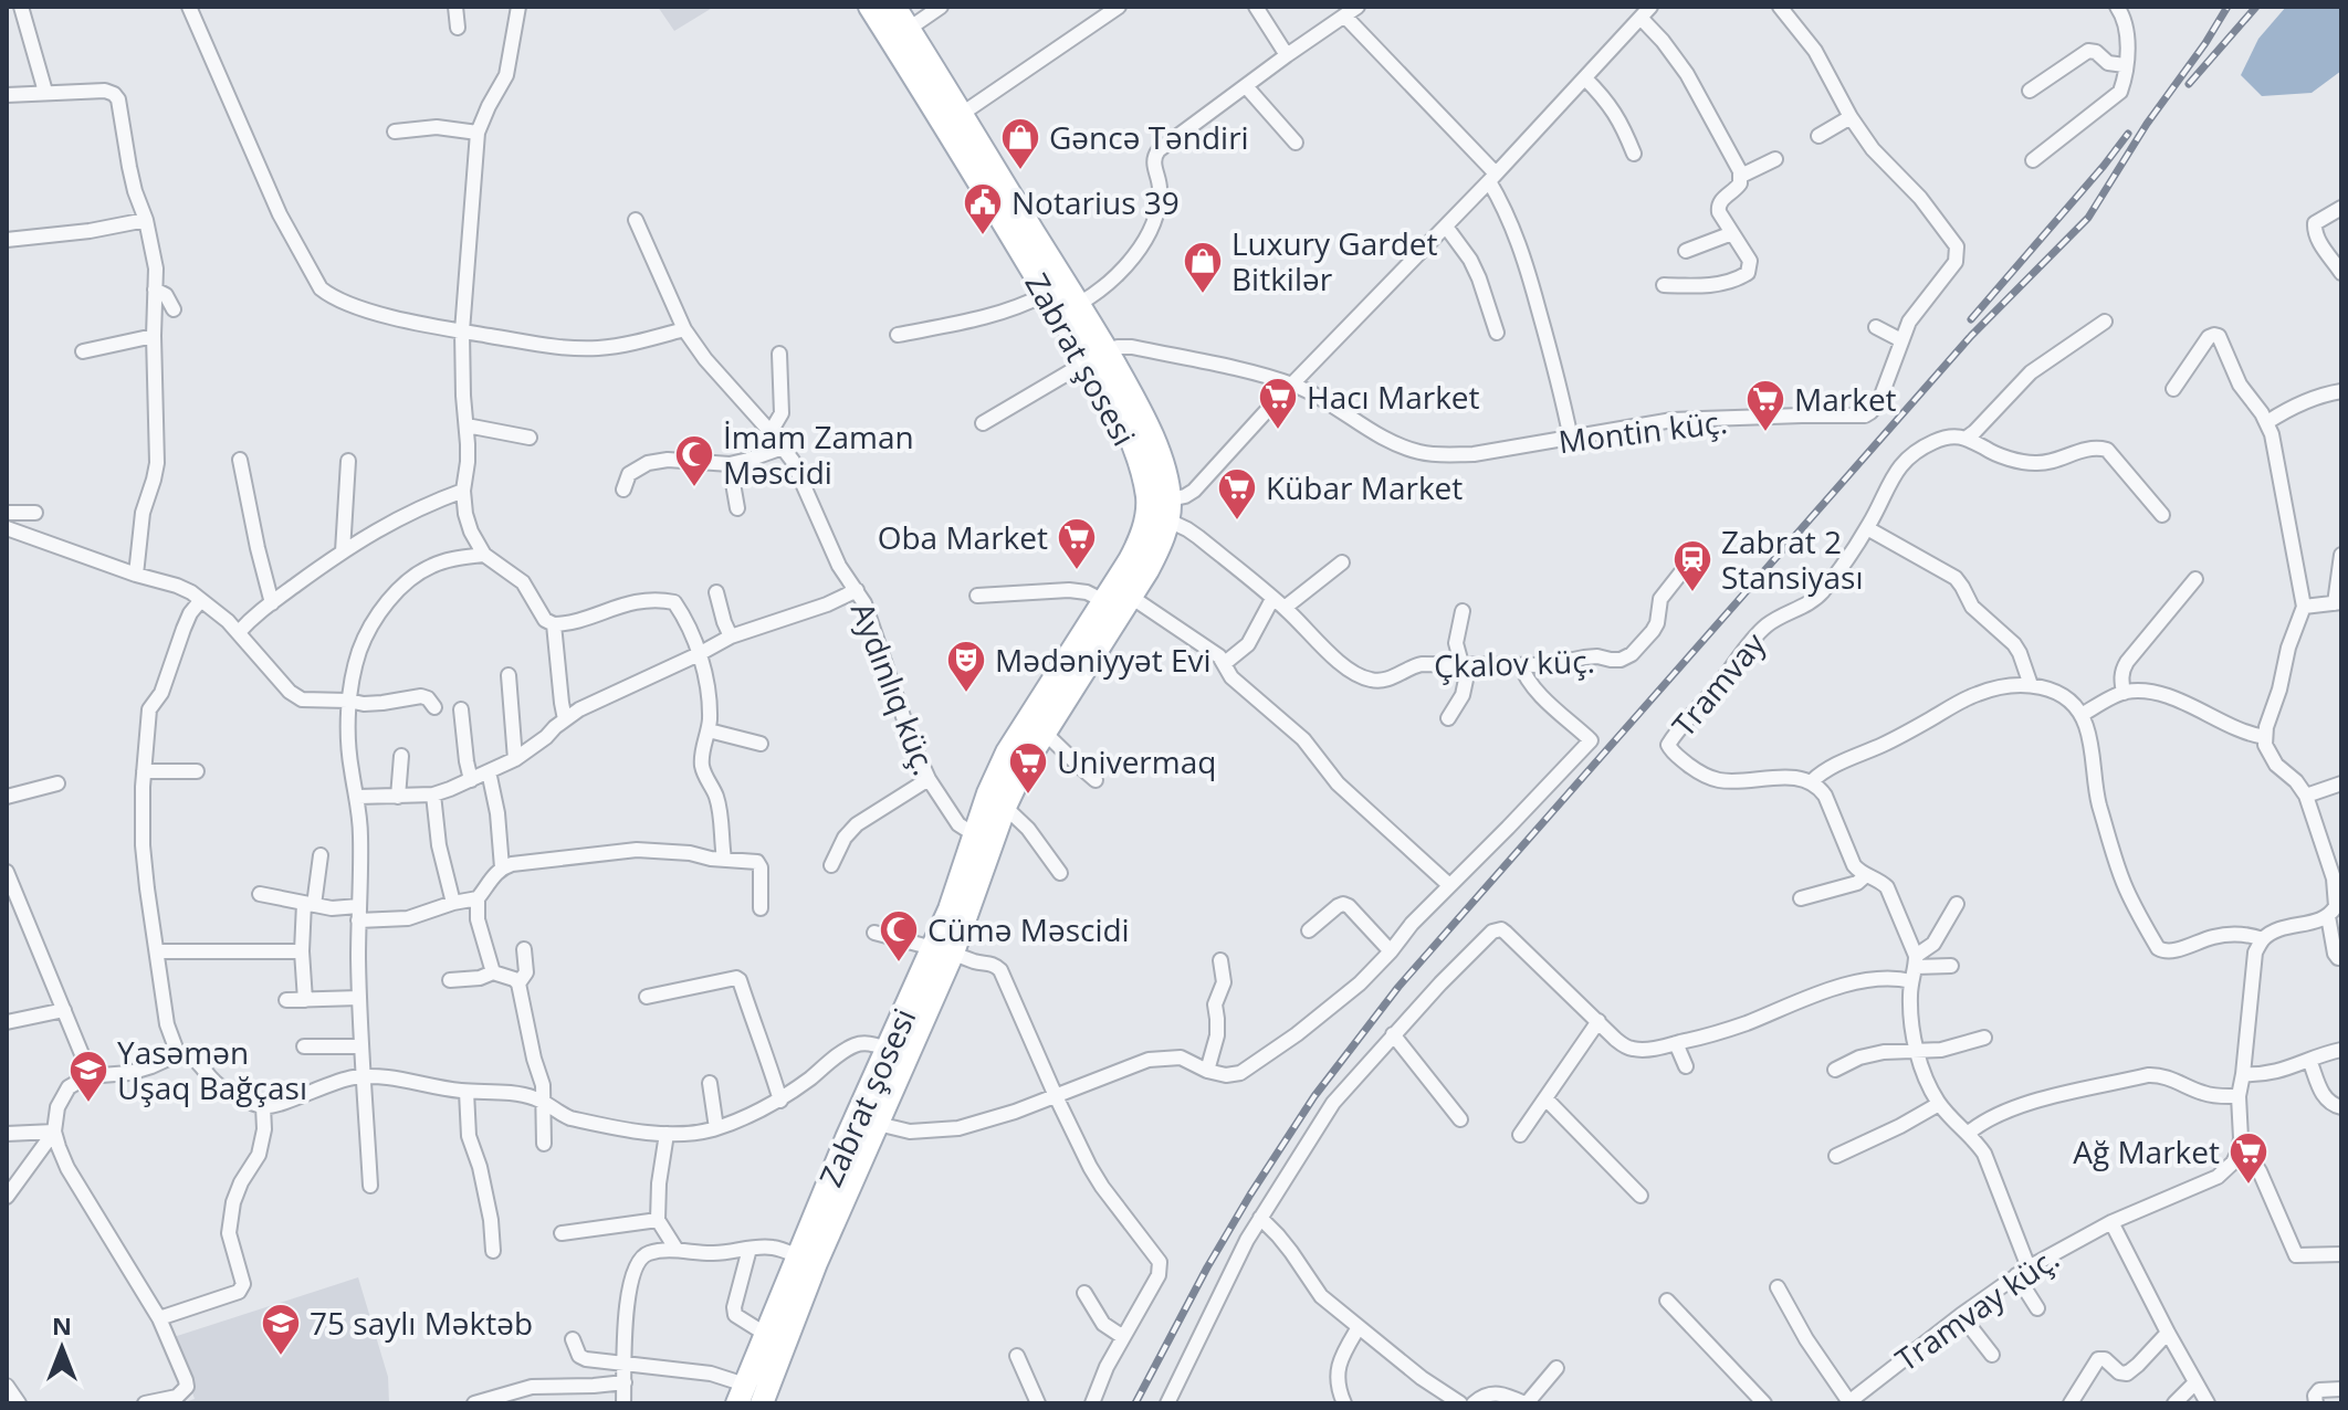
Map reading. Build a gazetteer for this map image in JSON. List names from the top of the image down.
{
  "streets": {
    "main road": ["Zabrat şosesi"],
    "street": [
      "Montin küç.",
      "Çkalov küç.",
      "Tramvay",
      "Aydınlıq küç.",
      "Tramvay küç."
    ]
  },
  "crossings": [
    ["Zabrat şosesi", "Montin küç."],
    ["Zabrat şosesi", "Çkalov küç."],
    ["Zabrat şosesi", "Aydınlıq küç."]
  ],
  "places": {
    "shop": ["Gəncə Təndiri", "Luxury Gardet Bitkilər"],
    "public building": ["Notarius 39"],
    "supermarket": [
      "Hacı Market",
      "Market",
      "Kübar Market",
      "Oba Market",
      "Univermaq",
      "Ağ Market"
    ],
    "mosque": ["İmam Zaman Məscidi", "Cümə Məscidi"],
    "station": ["Zabrat 2 Stansiyası"],
    "theatre": ["Mədəniyyət Evi"],
    "school or university": ["Yasəmən Uşaq Bağçası", "75 saylı Məktəb"]
  },
  "north": "top"
}
